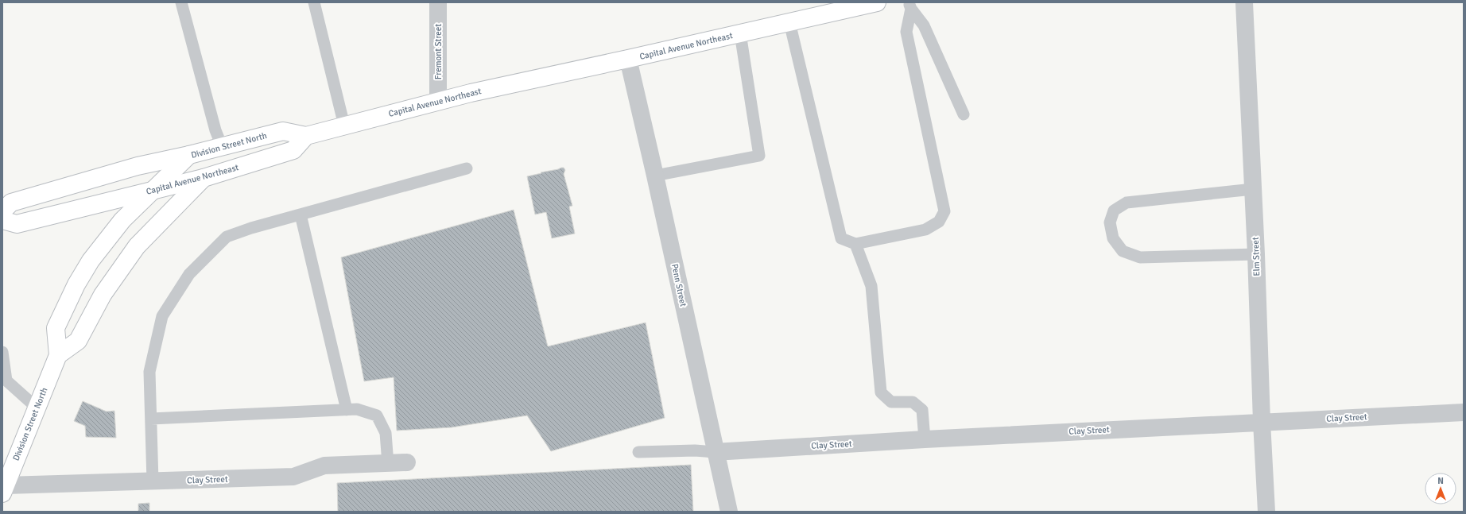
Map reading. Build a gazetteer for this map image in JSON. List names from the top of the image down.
{
  "streets": {
    "main road": ["Capital Avenue Northeast", "Division Street North"],
    "street": [
      "Fremont Street",
      "Elm Street",
      "Penn Street",
      "Clay Street"
    ]
  },
  "crossings": [
    ["Capital Avenue Northeast", "Fremont Street"],
    ["Capital Avenue Northeast", "Division Street North"],
    ["Capital Avenue Northeast", "Penn Street"],
    ["Division Street North", "Clay Street"],
    ["Elm Street", "Clay Street"],
    ["Penn Street", "Clay Street"]
  ],
  "north": "top"
}
